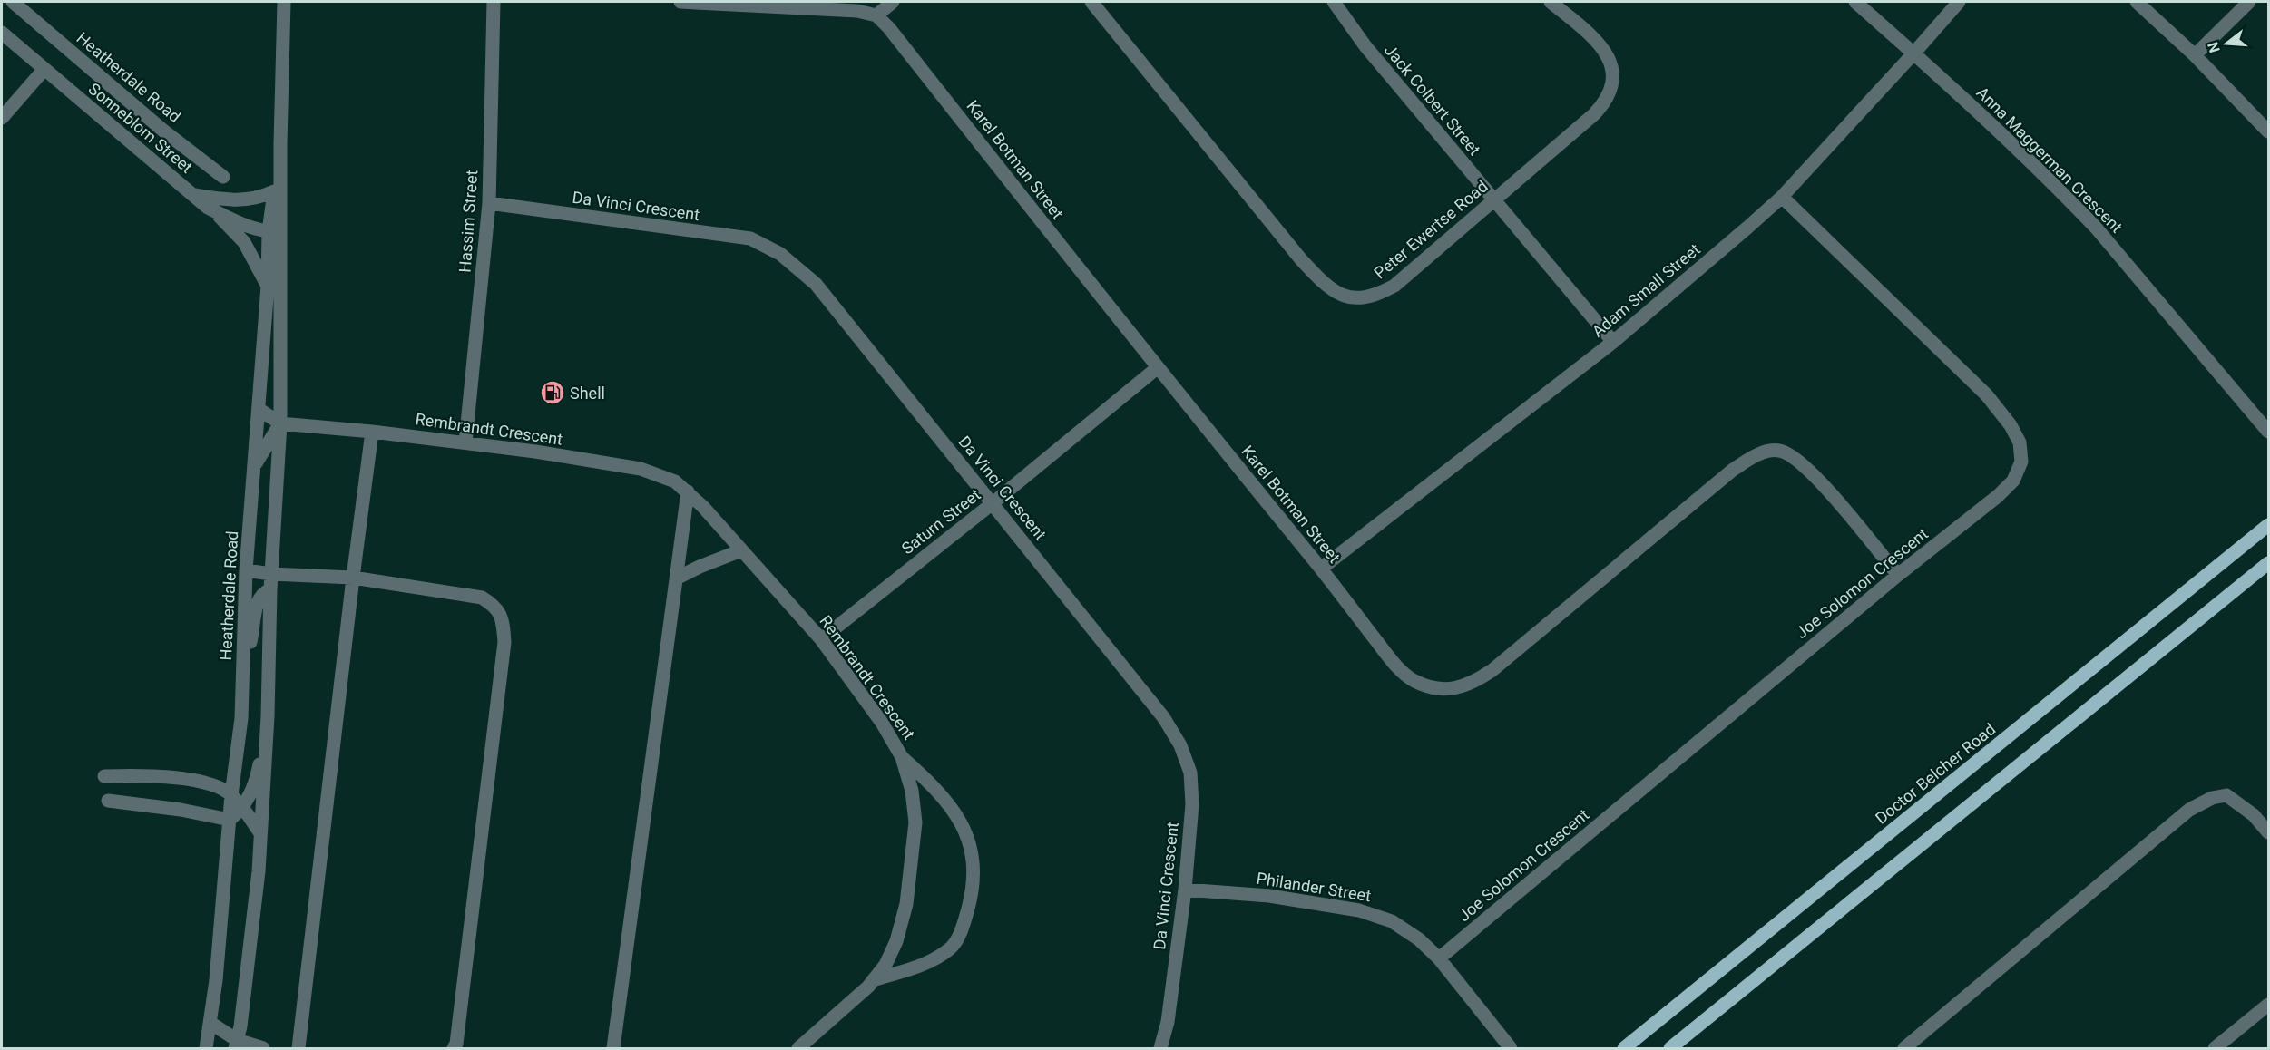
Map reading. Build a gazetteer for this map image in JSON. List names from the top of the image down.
{
  "streets": {
    "main road": ["Doctor Belcher Road"],
    "street": [
      "Heatherdale Road",
      "Jack Colbert Street",
      "Sonneblom Street",
      "Karel Botman Street",
      "Anna Maggerman Crescent",
      "Da Vinci Crescent",
      "Hassim Street",
      "Peter Ewertse Road",
      "Adam Small Street",
      "Rembrandt Crescent",
      "Saturn Street",
      "Joe Solomon Crescent",
      "Philander Street"
    ]
  },
  "crossings": [
    ["Heatherdale Road", "Sonneblom Street"],
    ["Heatherdale Road", "Rembrandt Crescent"],
    ["Jack Colbert Street", "Peter Ewertse Road"],
    ["Jack Colbert Street", "Adam Small Street"],
    ["Karel Botman Street", "Adam Small Street"],
    ["Karel Botman Street", "Saturn Street"],
    ["Karel Botman Street", "Joe Solomon Crescent"],
    ["Anna Maggerman Crescent", "Adam Small Street"],
    ["Da Vinci Crescent", "Hassim Street"],
    ["Da Vinci Crescent", "Saturn Street"],
    ["Da Vinci Crescent", "Philander Street"],
    ["Hassim Street", "Rembrandt Crescent"],
    ["Adam Small Street", "Joe Solomon Crescent"],
    ["Rembrandt Crescent", "Saturn Street"],
    ["Joe Solomon Crescent", "Philander Street"]
  ],
  "places": {
    "fuel station": ["Shell"]
  },
  "north": "left"
}
